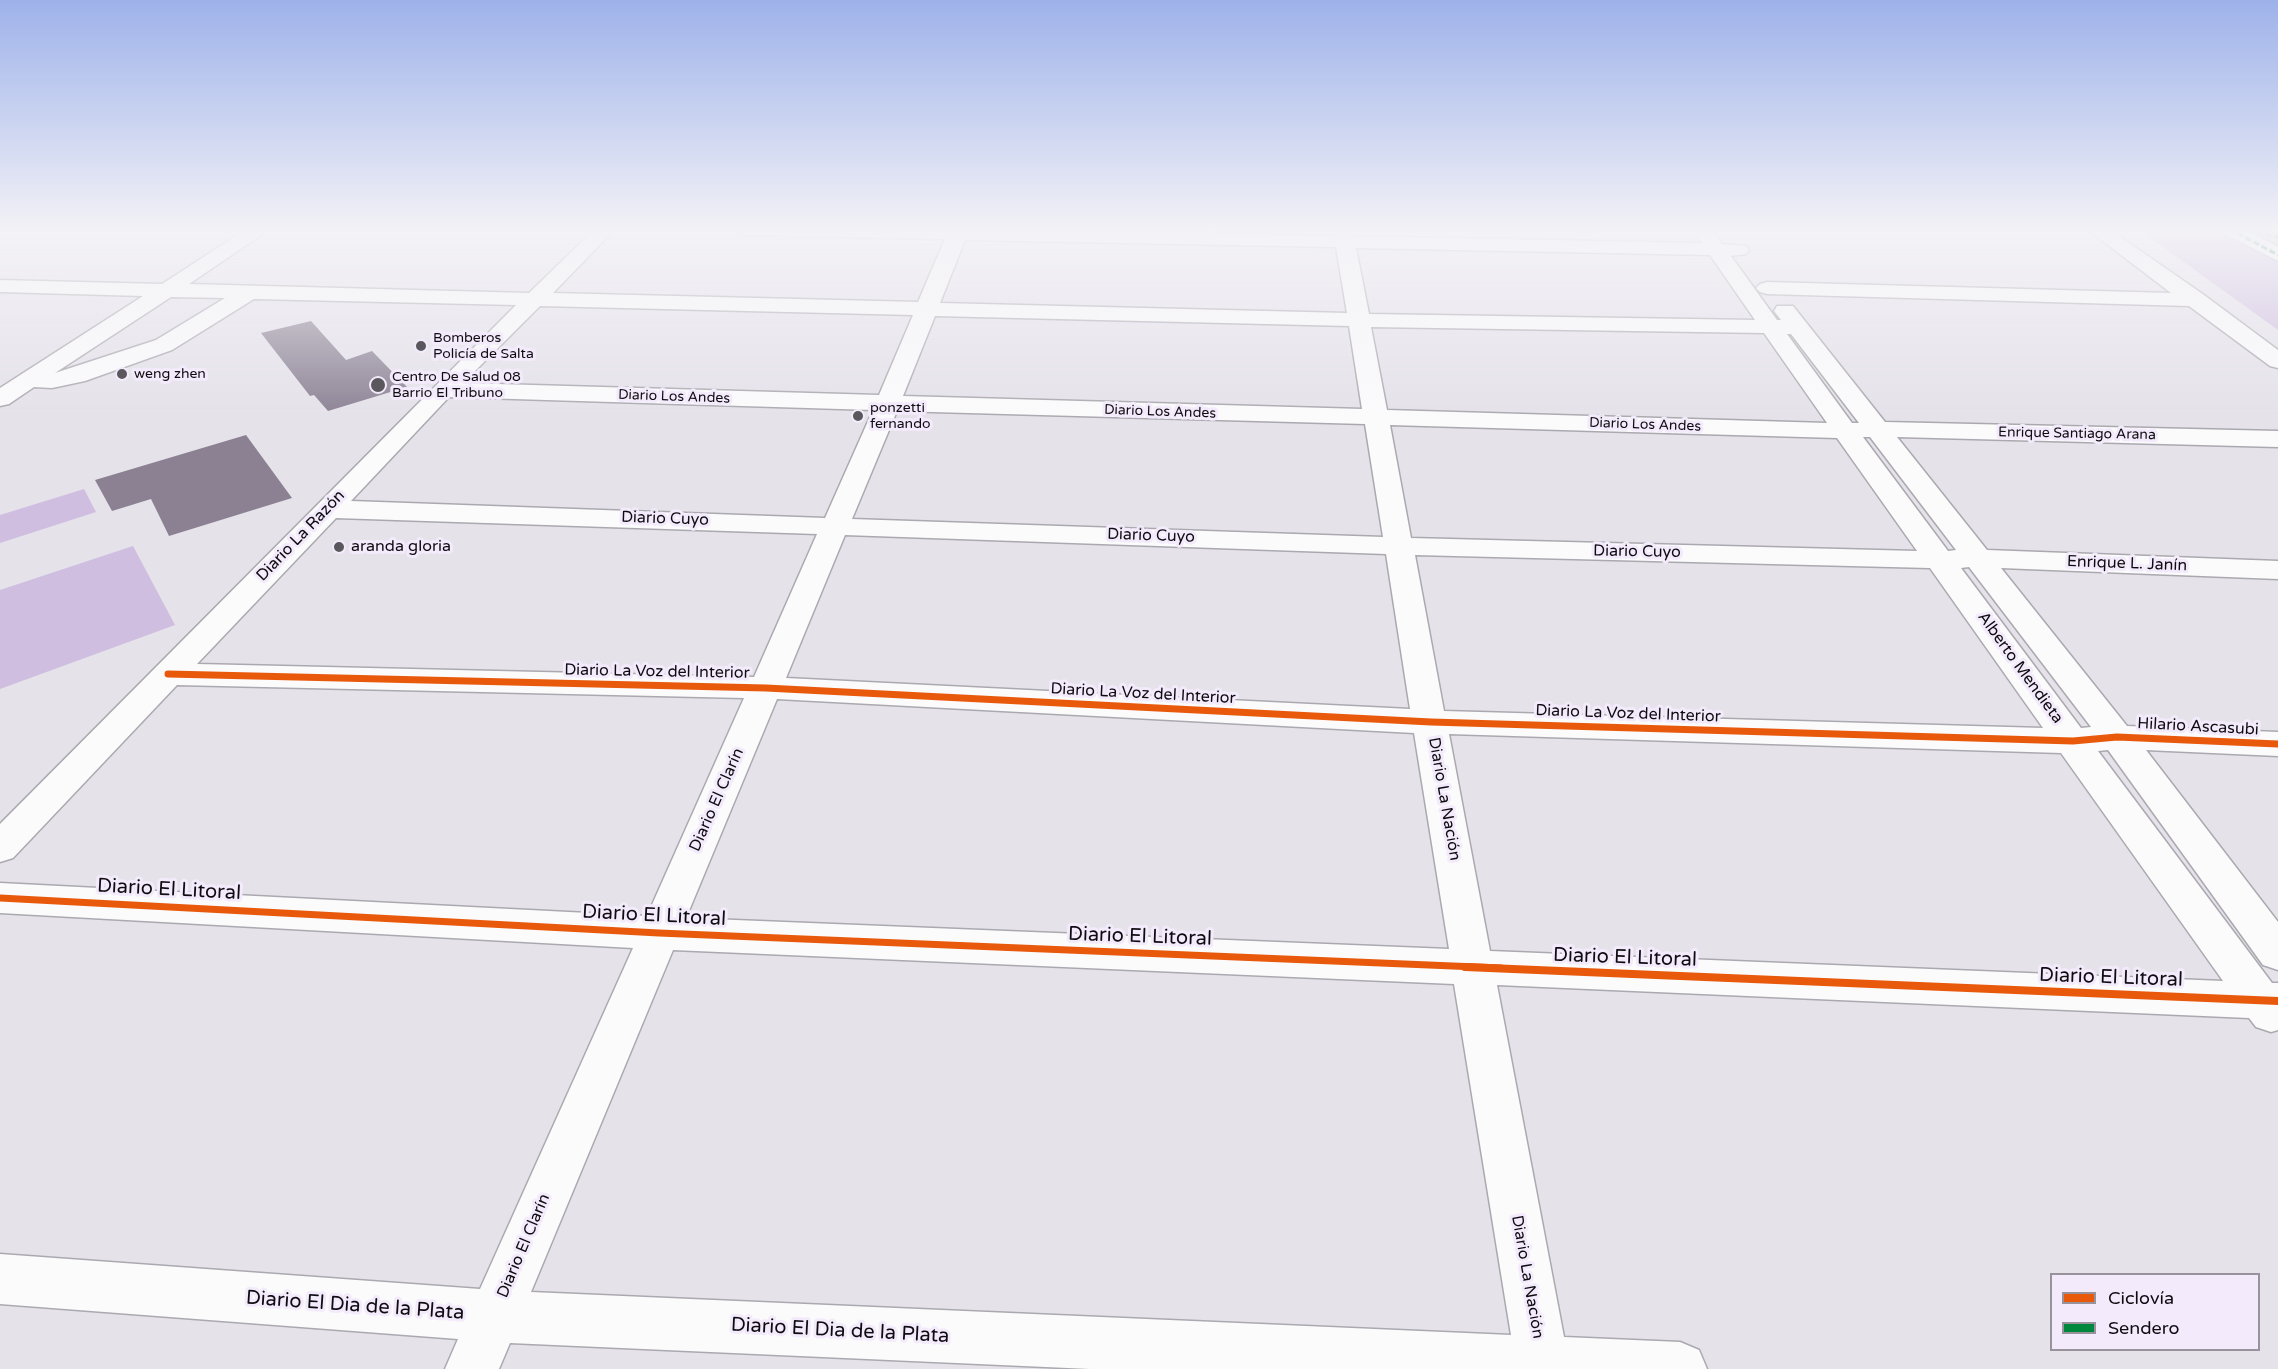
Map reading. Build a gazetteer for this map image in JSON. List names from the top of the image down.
{
  "streets": {
    "street": [
      "Diario Los Andes",
      "Enrique Santiago Arana",
      "Diario Cuyo",
      "Diario La Razón",
      "Enrique L. Janín",
      "Alberto Mendieta",
      "Diario La Voz del Interior",
      "Hilario Ascasubi",
      "Diario La Nación",
      "Diario El Clarín",
      "Diario El Litoral",
      "Diario El Dia de la Plata"
    ]
  },
  "crossings": [
    ["Diario Los Andes", "Enrique Santiago Arana"],
    ["Diario Los Andes", "Diario La Razón"],
    ["Diario Los Andes", "Alberto Mendieta"],
    ["Diario Los Andes", "Diario La Nación"],
    ["Diario Los Andes", "Diario El Clarín"],
    ["Enrique Santiago Arana", "Alberto Mendieta"],
    ["Diario Cuyo", "Diario La Razón"],
    ["Diario Cuyo", "Enrique L. Janín"],
    ["Diario Cuyo", "Alberto Mendieta"],
    ["Diario Cuyo", "Diario La Nación"],
    ["Diario Cuyo", "Diario El Clarín"],
    ["Diario La Razón", "Diario La Voz del Interior"],
    ["Enrique L. Janín", "Alberto Mendieta"],
    ["Alberto Mendieta", "Diario La Voz del Interior"],
    ["Alberto Mendieta", "Hilario Ascasubi"],
    ["Alberto Mendieta", "Diario El Litoral"],
    ["Diario La Voz del Interior", "Hilario Ascasubi"],
    ["Diario La Voz del Interior", "Diario La Nación"],
    ["Diario La Voz del Interior", "Diario El Clarín"],
    ["Diario La Nación", "Diario El Litoral"],
    ["Diario La Nación", "Diario El Dia de la Plata"],
    ["Diario El Clarín", "Diario El Litoral"],
    ["Diario El Clarín", "Diario El Dia de la Plata"]
  ],
  "places": [
    "Bomberos Policía de Salta",
    "weng zhen",
    "Centro De Salud 08 Barrio El Tribuno",
    "ponzetti fernando",
    "aranda gloria"
  ],
  "legend": ["Ciclovía", "Sendero"]
}
